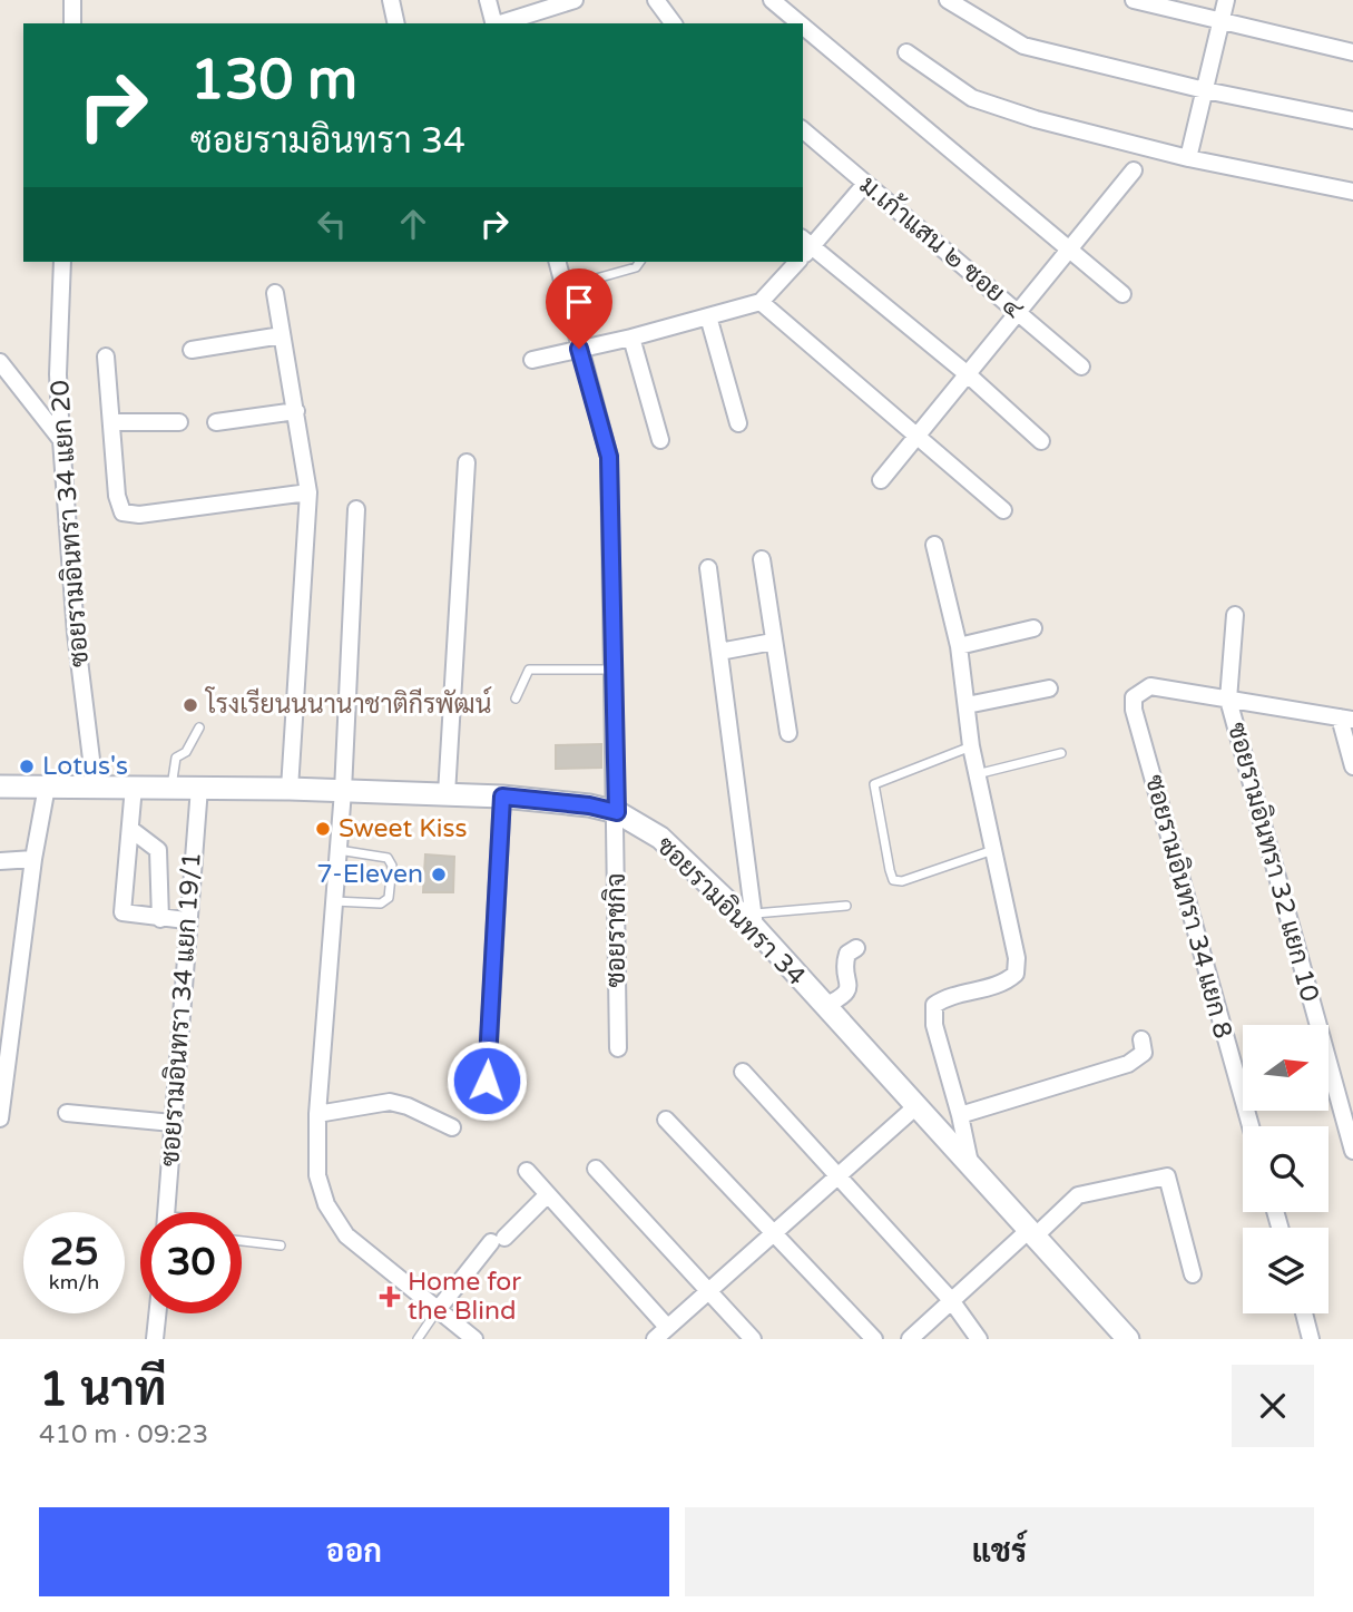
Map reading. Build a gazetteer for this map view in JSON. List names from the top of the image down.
{
  "streets": {
    "street": [
      "ม.เก้าแสน ๒ ซอย ๔",
      "ซอยรามอินทรา 34 แยก 20",
      "ซอยรามอินทรา 32 แยก 10",
      "ซอยรามอินทรา 34 แยก 8",
      "ซอยรามอินทรา 34",
      "ซอยราชกิจ",
      "ซอยรามอินทรา 34 แยก 19/1"
    ]
  },
  "crossings": [
    ["ซอยรามอินทรา 34 แยก 20", "ซอยรามอินทรา 34"],
    ["ซอยรามอินทรา 32 แยก 10", "ซอยรามอินทรา 34 แยก 8"],
    ["ซอยรามอินทรา 34", "ซอยราชกิจ"],
    ["ซอยรามอินทรา 34", "ซอยรามอินทรา 34 แยก 19/1"]
  ],
  "places": {
    "other": [
      "โรงเรียนนนานาชาติกีรพัฒน์",
      "Lotus's",
      "Sweet Kiss",
      "7-Eleven"
    ],
    "health": ["Home for the Blind"]
  },
  "north": "right",
  "page": {
    "turn": ["130 m", "ซอยรามอินทรา 34"],
    "speed": "25 km/h",
    "limit": "30",
    "heading": ["1 นาที", "410 m · 09:23"],
    "buttons": ["ออก", "แชร์"]
  }
}
